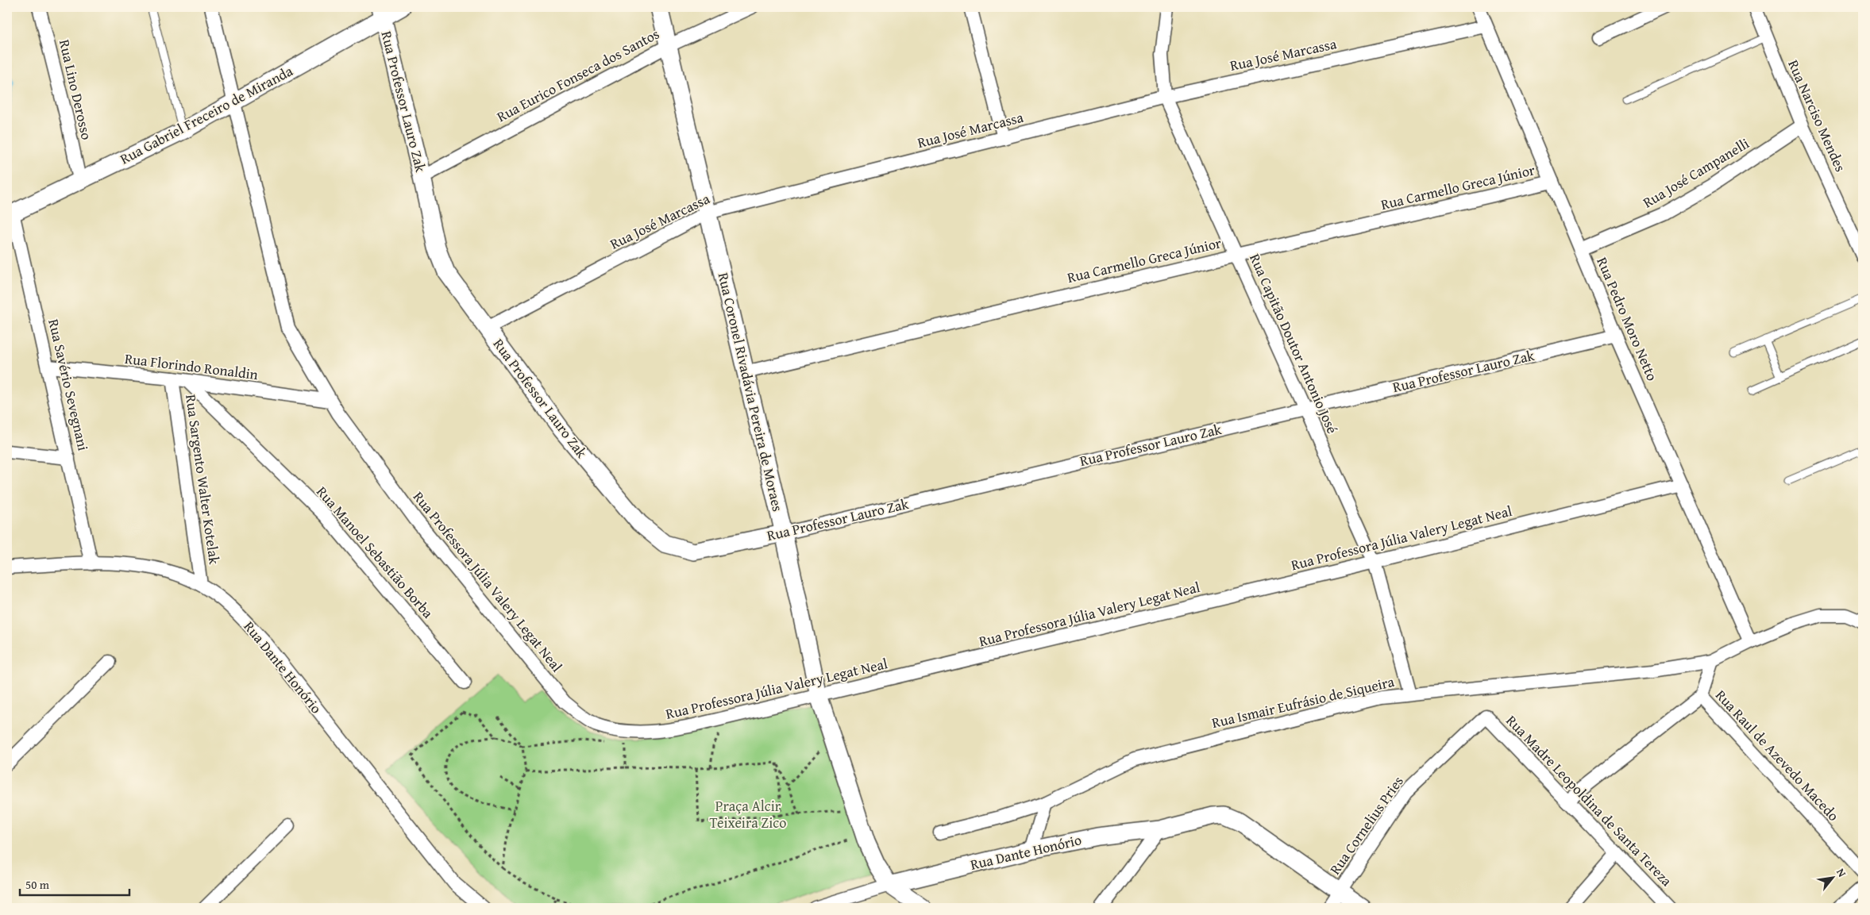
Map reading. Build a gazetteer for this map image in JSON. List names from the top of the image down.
{
  "streets": {
    "street": [
      "Rua José Marcassa",
      "Rua Eurico Fonseca dos Santos",
      "Rua Lino Derosso",
      "Rua Professor Lauro Zak",
      "Rua Gabriel Freceiro de Miranda",
      "Rua Narciso Mendes",
      "Rua José Campanelli",
      "Rua Carmello Greca Júnior",
      "Rua Pedro Moro Netto",
      "Rua Capitão Doutor Antonio José",
      "Rua Florindo Ronaldin",
      "Rua Savério Sevegnani",
      "Rua Coronel Rivadávia Pereira de Moraes",
      "Rua Sargento Walter Kotelak",
      "Rua Professora Júlia Valery Legat Neal",
      "Rua Manoel Sebastião Borba",
      "Rua Dante Honório",
      "Rua Ismair Eufrásio de Siqueira",
      "Rua Raul de Azevedo Macedo",
      "Rua Madre Leopoldina de Santa Tereza",
      "Rua Cornelius Pries"
    ]
  },
  "crossings": [
    ["Rua José Marcassa", "Rua Professor Lauro Zak"],
    ["Rua José Marcassa", "Rua Pedro Moro Netto"],
    ["Rua José Marcassa", "Rua Capitão Doutor Antonio José"],
    ["Rua José Marcassa", "Rua Coronel Rivadávia Pereira de Moraes"],
    ["Rua Eurico Fonseca dos Santos", "Rua Professor Lauro Zak"],
    ["Rua Eurico Fonseca dos Santos", "Rua Coronel Rivadávia Pereira de Moraes"],
    ["Rua Lino Derosso", "Rua Gabriel Freceiro de Miranda"],
    ["Rua Professor Lauro Zak", "Rua Gabriel Freceiro de Miranda"],
    ["Rua Professor Lauro Zak", "Rua Pedro Moro Netto"],
    ["Rua Professor Lauro Zak", "Rua Capitão Doutor Antonio José"],
    ["Rua Professor Lauro Zak", "Rua Coronel Rivadávia Pereira de Moraes"],
    ["Rua Gabriel Freceiro de Miranda", "Rua Savério Sevegnani"],
    ["Rua Gabriel Freceiro de Miranda", "Rua Professora Júlia Valery Legat Neal"],
    ["Rua Narciso Mendes", "Rua José Campanelli"],
    ["Rua José Campanelli", "Rua Pedro Moro Netto"],
    ["Rua Carmello Greca Júnior", "Rua Pedro Moro Netto"],
    ["Rua Carmello Greca Júnior", "Rua Capitão Doutor Antonio José"],
    ["Rua Carmello Greca Júnior", "Rua Coronel Rivadávia Pereira de Moraes"],
    ["Rua Pedro Moro Netto", "Rua Professora Júlia Valery Legat Neal"],
    ["Rua Pedro Moro Netto", "Rua Ismair Eufrásio de Siqueira"],
    ["Rua Capitão Doutor Antonio José", "Rua Professora Júlia Valery Legat Neal"],
    ["Rua Capitão Doutor Antonio José", "Rua Ismair Eufrásio de Siqueira"],
    ["Rua Florindo Ronaldin", "Rua Savério Sevegnani"],
    ["Rua Florindo Ronaldin", "Rua Sargento Walter Kotelak"],
    ["Rua Florindo Ronaldin", "Rua Professora Júlia Valery Legat Neal"],
    ["Rua Florindo Ronaldin", "Rua Manoel Sebastião Borba"],
    ["Rua Savério Sevegnani", "Rua Dante Honório"],
    ["Rua Coronel Rivadávia Pereira de Moraes", "Rua Professora Júlia Valery Legat Neal"],
    ["Rua Coronel Rivadávia Pereira de Moraes", "Rua Dante Honório"],
    ["Rua Sargento Walter Kotelak", "Rua Dante Honório"],
    ["Rua Dante Honório", "Rua Cornelius Pries"],
    ["Rua Madre Leopoldina de Santa Tereza", "Rua Cornelius Pries"]
  ],
  "parks": ["Praça Alcir Teixeira Zico"],
  "scale_bar": "50 m",
  "north": "top right"
}
